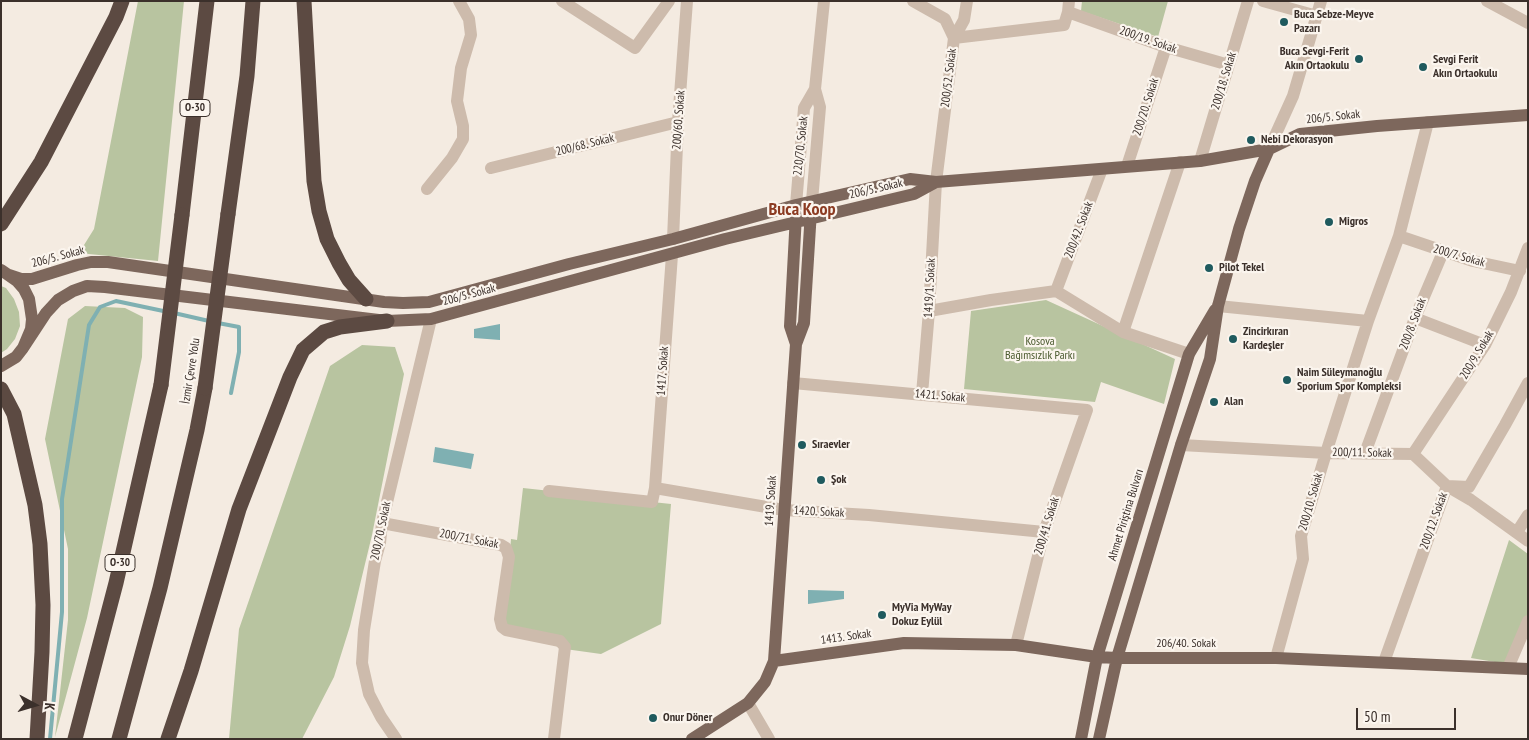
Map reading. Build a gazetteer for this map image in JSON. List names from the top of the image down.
{
  "streets": {
    "highway": ["O-30", "İzmir Çevre Yolu"],
    "main road": [
      "206/5. Sokak",
      "1419. Sokak",
      "Ahmet Piriştina Bulvarı",
      "1413. Sokak",
      "206/40. Sokak"
    ],
    "street": [
      "200/19. Sokak",
      "200/52. Sokak",
      "200/18. Sokak",
      "200/20. Sokak",
      "200/60. Sokak",
      "200/68. Sokak",
      "220/70. Sokak",
      "200/42. Sokak",
      "200/7. Sokak",
      "1419/1. Sokak",
      "200/8. Sokak",
      "200/9. Sokak",
      "1417. Sokak",
      "1421. Sokak",
      "200/11. Sokak",
      "200/10. Sokak",
      "1420. Sokak",
      "200/12. Sokak",
      "200/41. Sokak",
      "200/70. Sokak",
      "200/71. Sokak"
    ]
  },
  "crossings": [
    ["200/19. Sokak", "200/52. Sokak"],
    ["200/19. Sokak", "200/18. Sokak"],
    ["200/19. Sokak", "200/20. Sokak"],
    ["200/52. Sokak", "206/5. Sokak"],
    ["200/52. Sokak", "1419/1. Sokak"],
    ["200/18. Sokak", "206/5. Sokak"],
    ["200/20. Sokak", "206/5. Sokak"],
    ["206/5. Sokak", "200/60. Sokak"],
    ["206/5. Sokak", "220/70. Sokak"],
    ["206/5. Sokak", "200/42. Sokak"],
    ["206/5. Sokak", "1419/1. Sokak"],
    ["206/5. Sokak", "1417. Sokak"],
    ["206/5. Sokak", "1419. Sokak"],
    ["206/5. Sokak", "200/10. Sokak"],
    ["206/5. Sokak", "Ahmet Piriştina Bulvarı"],
    ["206/5. Sokak", "200/70. Sokak"],
    ["200/60. Sokak", "200/68. Sokak"],
    ["220/70. Sokak", "1419. Sokak"],
    ["200/7. Sokak", "200/8. Sokak"],
    ["200/7. Sokak", "200/9. Sokak"],
    ["200/7. Sokak", "200/10. Sokak"],
    ["1419/1. Sokak", "1421. Sokak"],
    ["200/8. Sokak", "200/11. Sokak"],
    ["200/9. Sokak", "200/11. Sokak"],
    ["1417. Sokak", "1420. Sokak"],
    ["1421. Sokak", "1419. Sokak"],
    ["1421. Sokak", "200/41. Sokak"],
    ["200/11. Sokak", "200/10. Sokak"],
    ["200/11. Sokak", "Ahmet Piriştina Bulvarı"],
    ["1419. Sokak", "1420. Sokak"],
    ["1419. Sokak", "1413. Sokak"],
    ["200/10. Sokak", "206/40. Sokak"],
    ["1420. Sokak", "200/41. Sokak"],
    ["Ahmet Piriştina Bulvarı", "1413. Sokak"],
    ["Ahmet Piriştina Bulvarı", "206/40. Sokak"],
    ["200/12. Sokak", "206/40. Sokak"],
    ["200/41. Sokak", "1413. Sokak"],
    ["200/70. Sokak", "200/71. Sokak"],
    ["1413. Sokak", "206/40. Sokak"]
  ],
  "districts": ["Buca Koop"],
  "parks": ["Kosova Bağımsızlık Parkı"],
  "places": [
    "Buca Sebze-Meyve Pazarı",
    "Buca Sevgi-Ferit Akın Ortaokulu",
    "Sevgi Ferit Akın Ortaokulu",
    "Nebi Dekorasyon",
    "Migros",
    "Pilot Tekel",
    "Zincirkıran Kardeşler",
    "Naim Süleymanoğlu Sporium Spor Kompleksi",
    "Alan",
    "Sıraevler",
    "Şok",
    "MyVia MyWay Dokuz Eylül",
    "Onur Döner"
  ],
  "scale_bar": "50 m",
  "north": "right"
}
